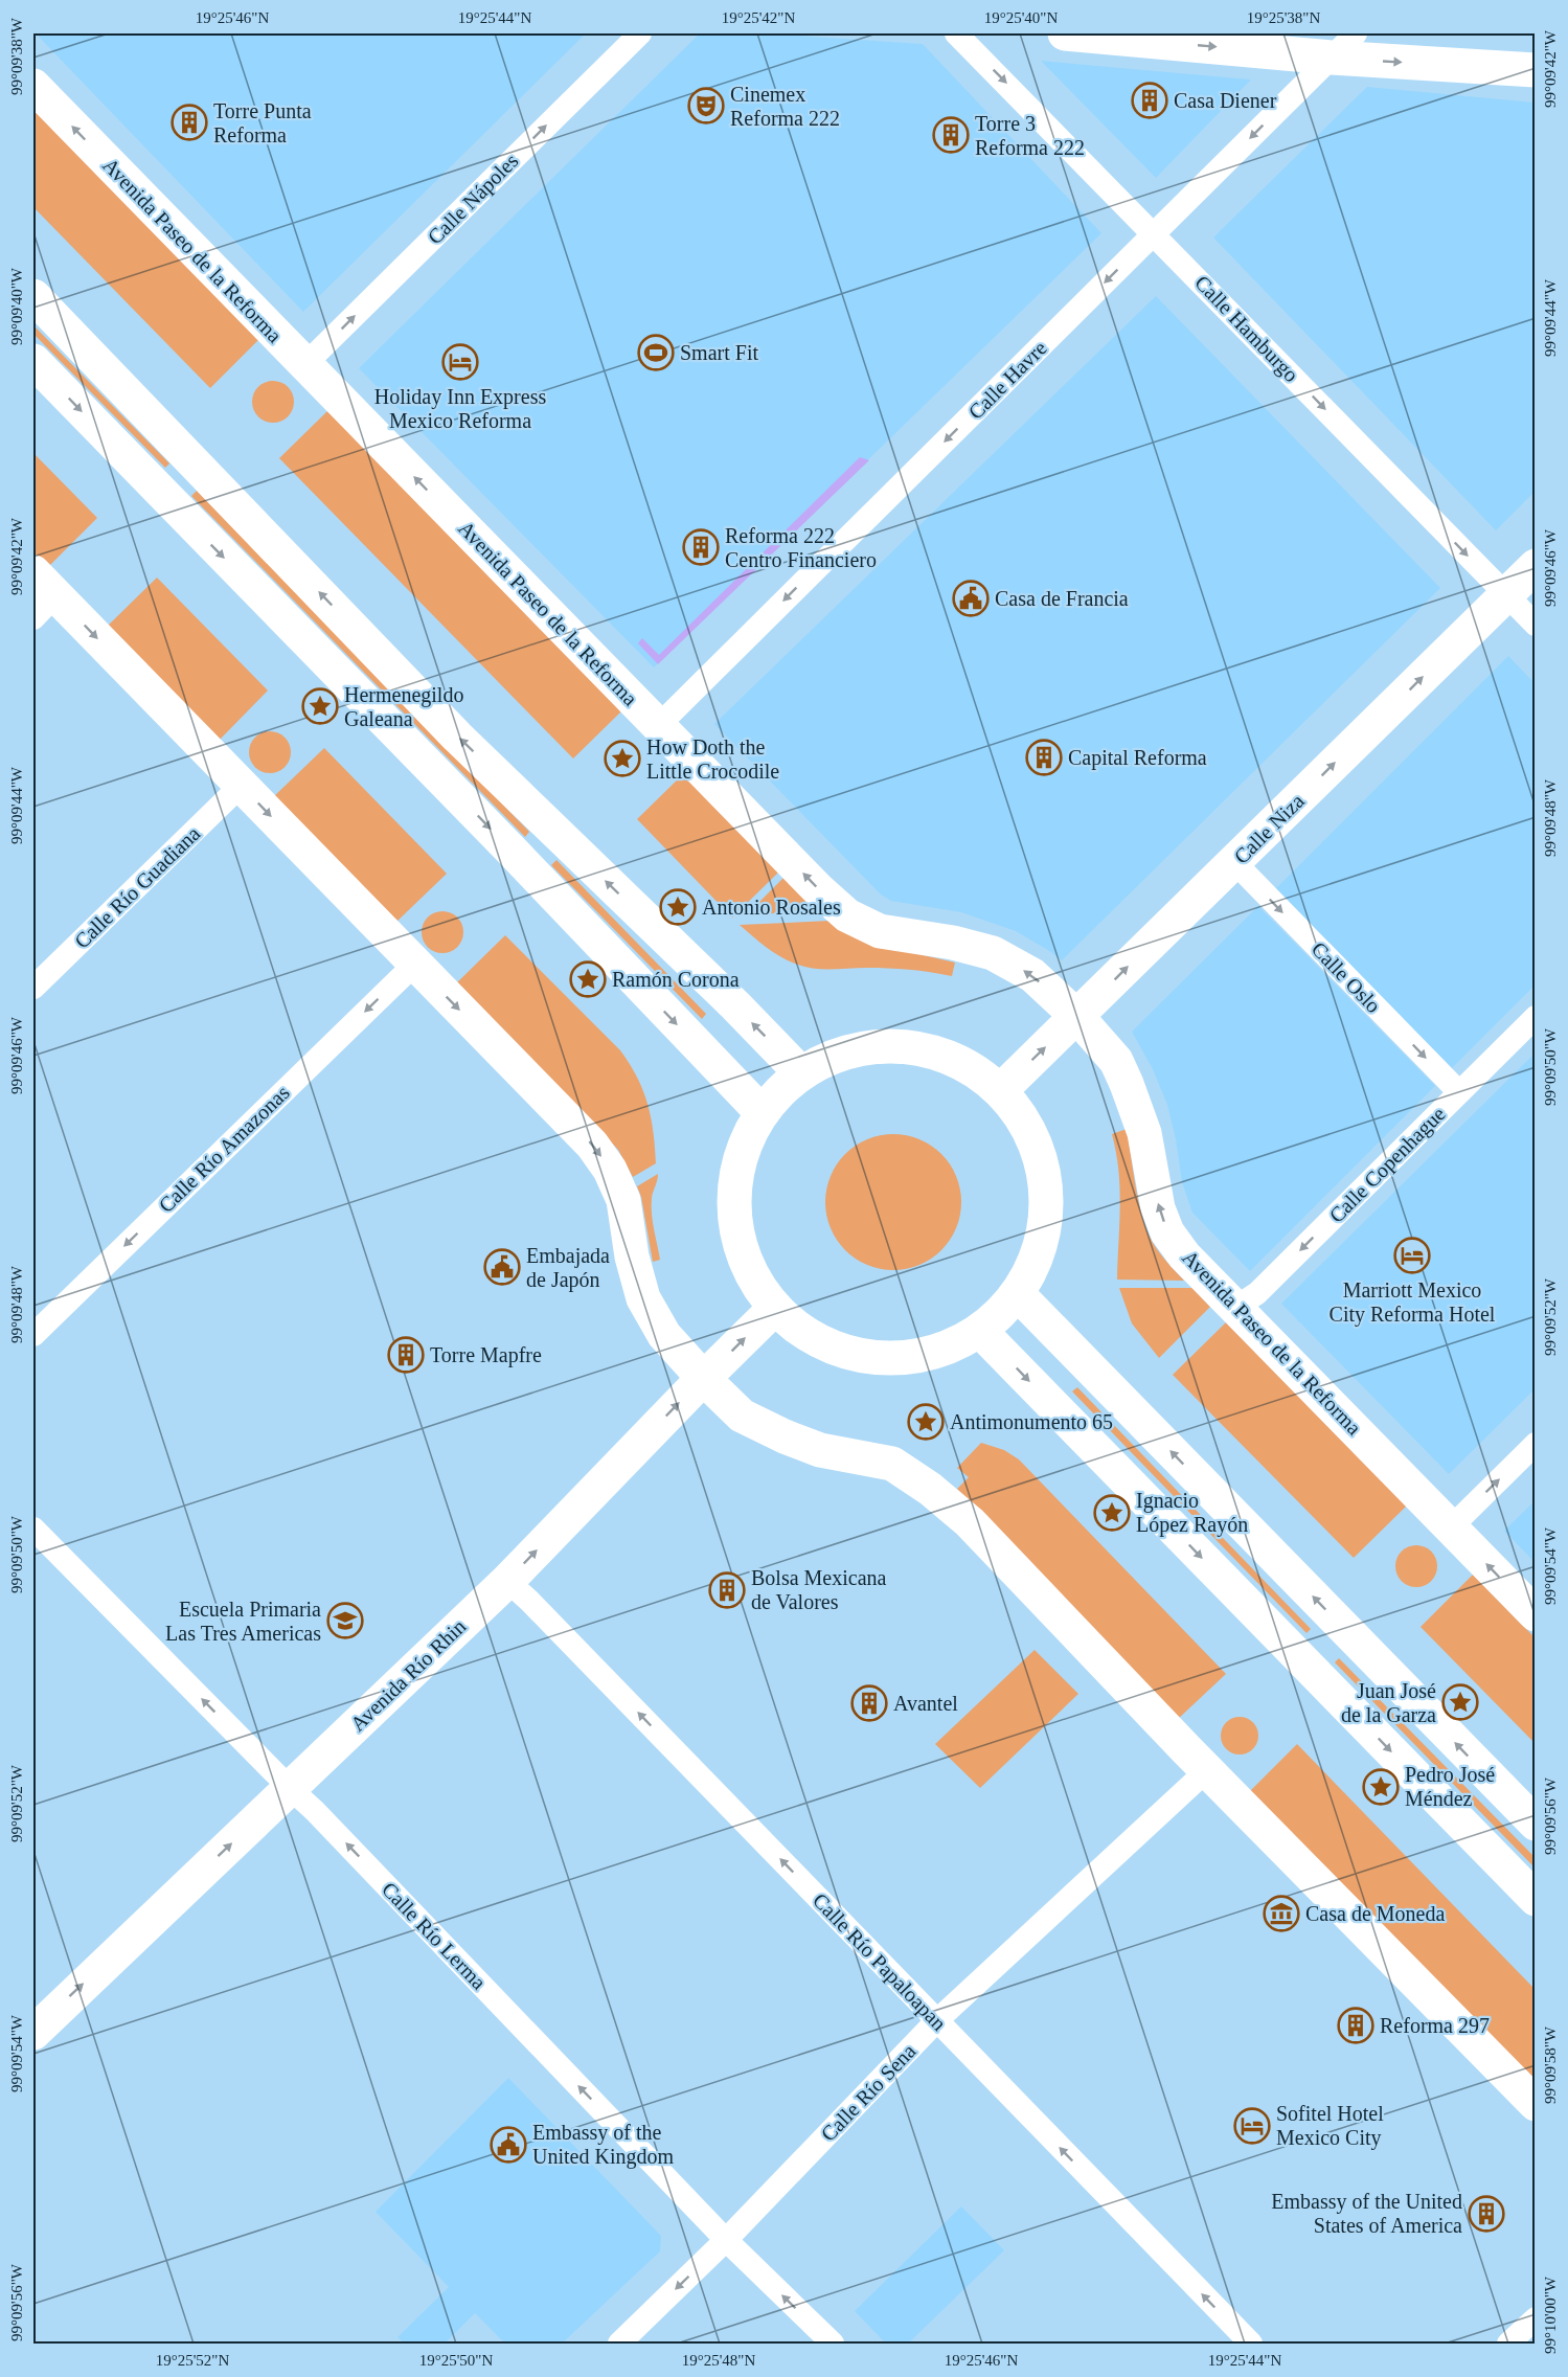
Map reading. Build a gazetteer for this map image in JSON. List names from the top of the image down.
{
  "streets": {
    "street": [
      "Calle Nápoles",
      "Avenida Paseo de la Reforma",
      "Calle Hamburgo",
      "Calle Havre",
      "Calle Niza",
      "Calle Río Guadiana",
      "Calle Oslo",
      "Calle Río Amazonas",
      "Calle Copenhague",
      "Avenida Río Rhin",
      "Calle Río Lerma",
      "Calle Río Papaloapan",
      "Calle Río Sena"
    ]
  },
  "crossings": [
    ["Calle Nápoles", "Avenida Paseo de la Reforma"],
    ["Avenida Paseo de la Reforma", "Calle Havre"],
    ["Avenida Paseo de la Reforma", "Calle Niza"],
    ["Avenida Paseo de la Reforma", "Calle Copenhague"],
    ["Calle Hamburgo", "Calle Havre"],
    ["Calle Hamburgo", "Calle Niza"],
    ["Calle Niza", "Calle Oslo"],
    ["Calle Oslo", "Calle Copenhague"],
    ["Avenida Río Rhin", "Calle Río Lerma"],
    ["Avenida Río Rhin", "Calle Río Papaloapan"],
    ["Calle Río Lerma", "Calle Río Sena"],
    ["Calle Río Papaloapan", "Calle Río Sena"]
  ],
  "one_way": [
    "Calle Nápoles",
    "Calle Hamburgo",
    "Calle Havre",
    "Calle Niza",
    "Calle Oslo",
    "Calle Río Amazonas",
    "Calle Copenhague",
    "Avenida Río Rhin",
    "Calle Río Lerma",
    "Calle Río Papaloapan"
  ],
  "places": {
    "building": [
      "Casa Diener",
      "Torre Punta Reforma",
      "Torre 3 Reforma 222",
      "Reforma 222 Centro Financiero",
      "Capital Reforma",
      "Torre Mapfre",
      "Bolsa Mexicana de Valores",
      "Avantel",
      "Reforma 297",
      "Embassy of the United States of America"
    ],
    "theatre": ["Cinemex Reforma 222"],
    "sports": ["Smart Fit"],
    "hotel": ["Holiday Inn Express Mexico Reforma", "Marriott Mexico City Reforma Hotel", "Sofitel Hotel Mexico City"],
    "public building": ["Casa de Francia", "Embajada de Japón", "Embassy of the United Kingdom"],
    "place": [
      "Hermenegildo Galeana",
      "How Doth the Little Crocodile",
      "Antonio Rosales",
      "Ramón Corona",
      "Antimonumento 65",
      "Ignacio López Rayón",
      "Juan José de la Garza",
      "Pedro José Méndez"
    ],
    "school or university": ["Escuela Primaria Las Tres Americas"],
    "museum": ["Casa de Moneda"]
  },
  "coordinates": [
    "19°25'46\"N",
    "19°25'44\"N",
    "19°25'42\"N",
    "19°25'40\"N",
    "19°25'38\"N",
    "99°09'38\"W",
    "99°09'42\"W",
    "99°09'40\"W",
    "99°09'44\"W",
    "99°09'46\"W",
    "99°09'48\"W",
    "99°09'50\"W",
    "99°09'52\"W",
    "99°09'54\"W",
    "99°09'56\"W",
    "99°09'58\"W",
    "99°10'00\"W",
    "19°25'52\"N",
    "19°25'50\"N",
    "19°25'48\"N"
  ]
}
